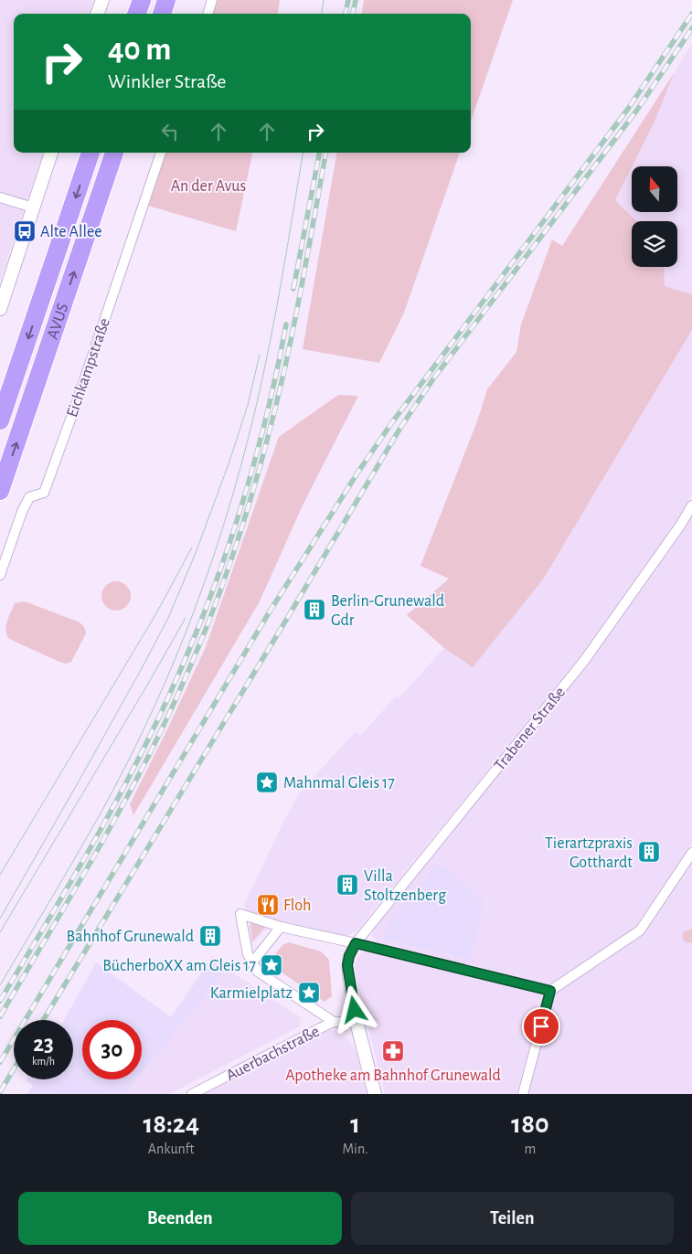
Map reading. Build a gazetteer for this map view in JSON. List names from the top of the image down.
{
  "streets": {
    "highway": ["AVUS"],
    "street": ["Eichkampstraße", "Trabener Straße", "Auerbachstraße"]
  },
  "crossings": [
    ["Trabener Straße", "Auerbachstraße"]
  ],
  "parks": ["An der Avus"],
  "places": {
    "bus stop": ["Alte Allee"],
    "building": [
      "Berlin-Grunewald Gdr",
      "Tierartzpraxis Gotthardt",
      "Villa Stoltzenberg",
      "Bahnhof Grunewald"
    ],
    "place": ["Mahnmal Gleis 17", "BücherboXX am Gleis 17", "Karmielplatz"],
    "restaurant": ["Floh"],
    "pharmacy": ["Apotheke am Bahnhof Grunewald"]
  },
  "north": "top",
  "page": {
    "turn": ["40 m", "Winkler Straße"],
    "speed": "23 km/h",
    "limit": "30",
    "eta": [
      "18:24",
      "Ankunft",
      "1",
      "Min.",
      "180",
      "m"
    ],
    "buttons": ["Beenden", "Teilen"]
  }
}
